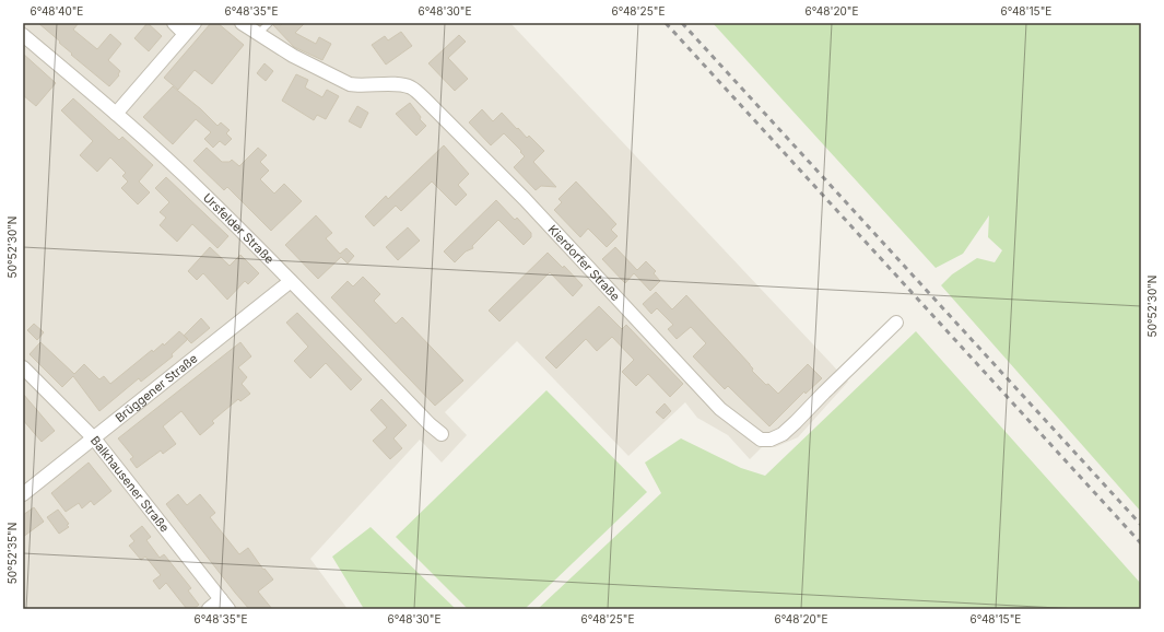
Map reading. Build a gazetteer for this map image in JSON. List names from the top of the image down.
{
  "streets": {
    "street": [
      "Ursfelder Straße",
      "Kierdorfer Straße",
      "Brüggener Straße",
      "Balkhausener Straße"
    ]
  },
  "crossings": [
    ["Ursfelder Straße", "Brüggener Straße"],
    ["Brüggener Straße", "Balkhausener Straße"]
  ],
  "coordinates": [
    "6°48'40\"E",
    "6°48'35\"E",
    "6°48'30\"E",
    "6°48'25\"E",
    "6°48'20\"E",
    "6°48'15\"E",
    "50°52'30\"N",
    "50°52'35\"N"
  ]
}
